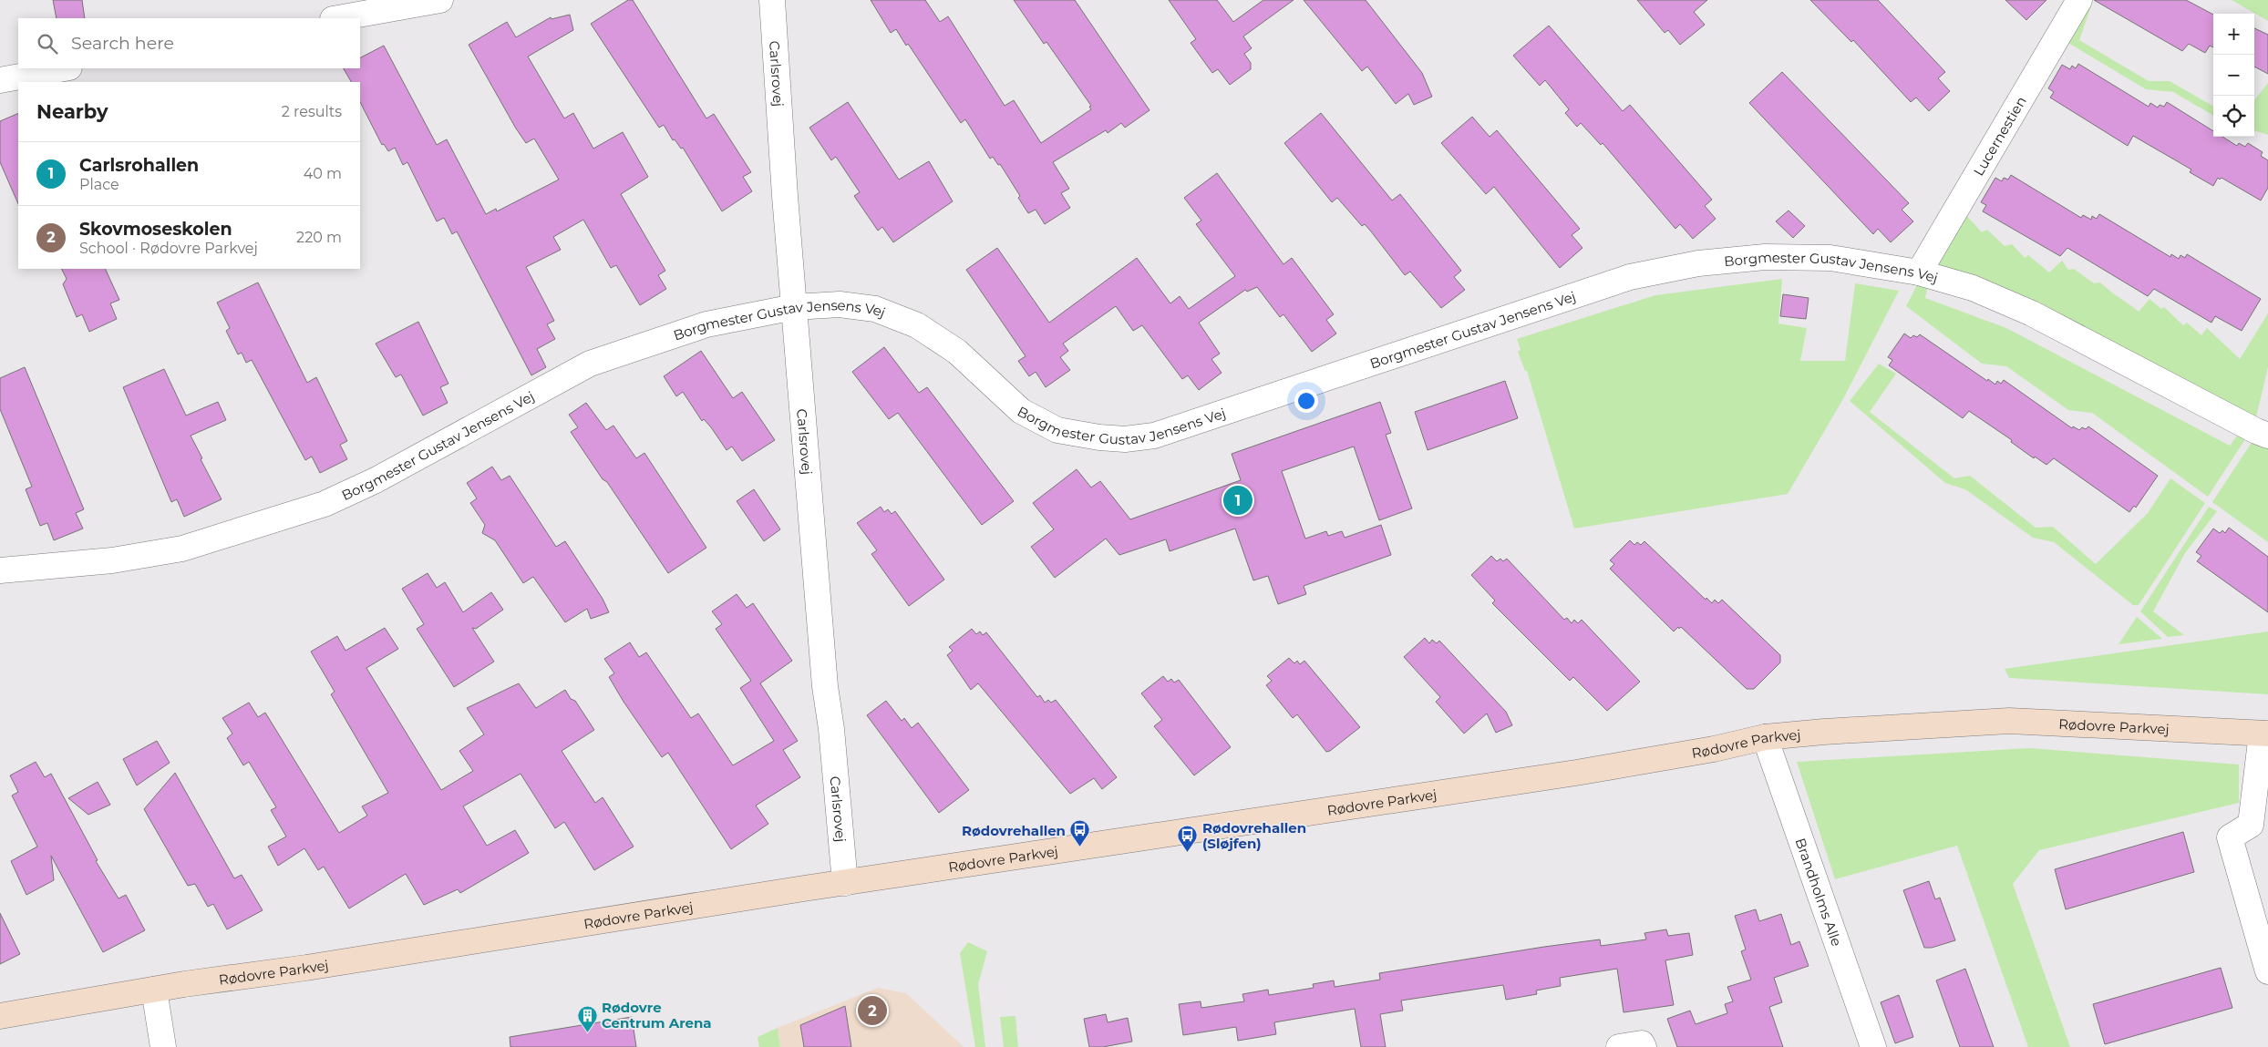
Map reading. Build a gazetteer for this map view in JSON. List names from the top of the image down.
{
  "streets": {
    "street": [
      "Carlsrovej",
      "Lucernestien",
      "Borgmester Gustav Jensens Vej",
      "Rødovre Parkvej",
      "Brandholms Alle"
    ]
  },
  "crossings": [
    ["Carlsrovej", "Borgmester Gustav Jensens Vej"],
    ["Carlsrovej", "Rødovre Parkvej"],
    ["Lucernestien", "Borgmester Gustav Jensens Vej"],
    ["Rødovre Parkvej", "Brandholms Alle"]
  ],
  "places": {
    "bus stop": ["Rødovrehallen", "Rødovrehallen (Sløjfen)"],
    "building": ["Rødovre Centrum Arena"]
  },
  "page": {
    "map_buttons": ["+", "−"],
    "search": "Search here",
    "heading": ["Nearby", "2 results"],
    "list": [
      {
        "mark": "1",
        "name": "Carlsrohallen",
        "note": "Place",
        "value": "40 m"
      },
      {
        "mark": "2",
        "name": "Skovmoseskolen",
        "note": "School · Rødovre Parkvej",
        "value": "220 m"
      }
    ],
    "pins": ["1", "2"]
  }
}
